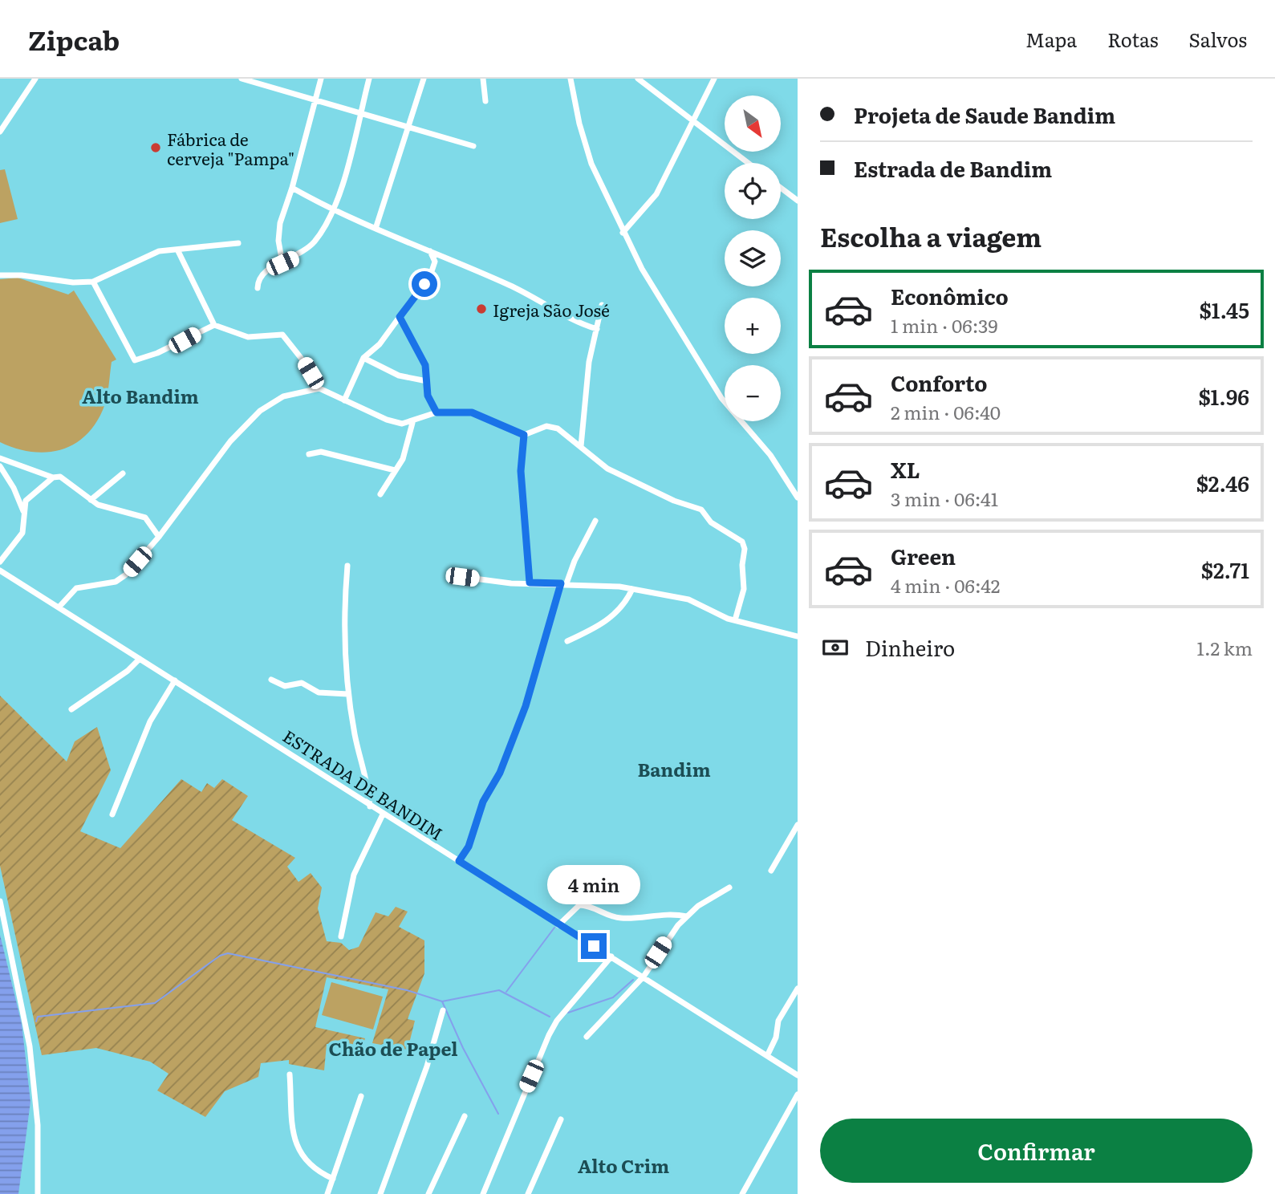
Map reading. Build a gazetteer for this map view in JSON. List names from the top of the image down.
{
  "streets": {
    "street": ["ESTRADA DE BANDIM"]
  },
  "districts": [
    "Alto Bandim",
    "Bandim",
    "Chão de Papel",
    "Alto Crim"
  ],
  "places": ["Fábrica de cerveja \"Pampa\"", "Igreja São José"],
  "north": "bottom right",
  "page": {
    "header": "Zipcab",
    "nav": ["Mapa", "Rotas", "Salvos"],
    "banner": ["Projeta de Saude Bandim", "Estrada de Bandim"],
    "map_buttons": ["+", "−"],
    "heading": "Escolha a viagem",
    "list": [
      {
        "name": "Econômico",
        "note": "1 min · 06:39",
        "value": "$1.45"
      },
      {
        "name": "Conforto",
        "note": "2 min · 06:40",
        "value": "$1.96"
      },
      {
        "name": "XL",
        "note": "3 min · 06:41",
        "value": "$2.46"
      },
      {
        "name": "Green",
        "note": "4 min · 06:42",
        "value": "$2.71"
      }
    ],
    "pay": ["Dinheiro", "1.2 km"],
    "bubble": "4 min",
    "buttons": "Confirmar"
  }
}
